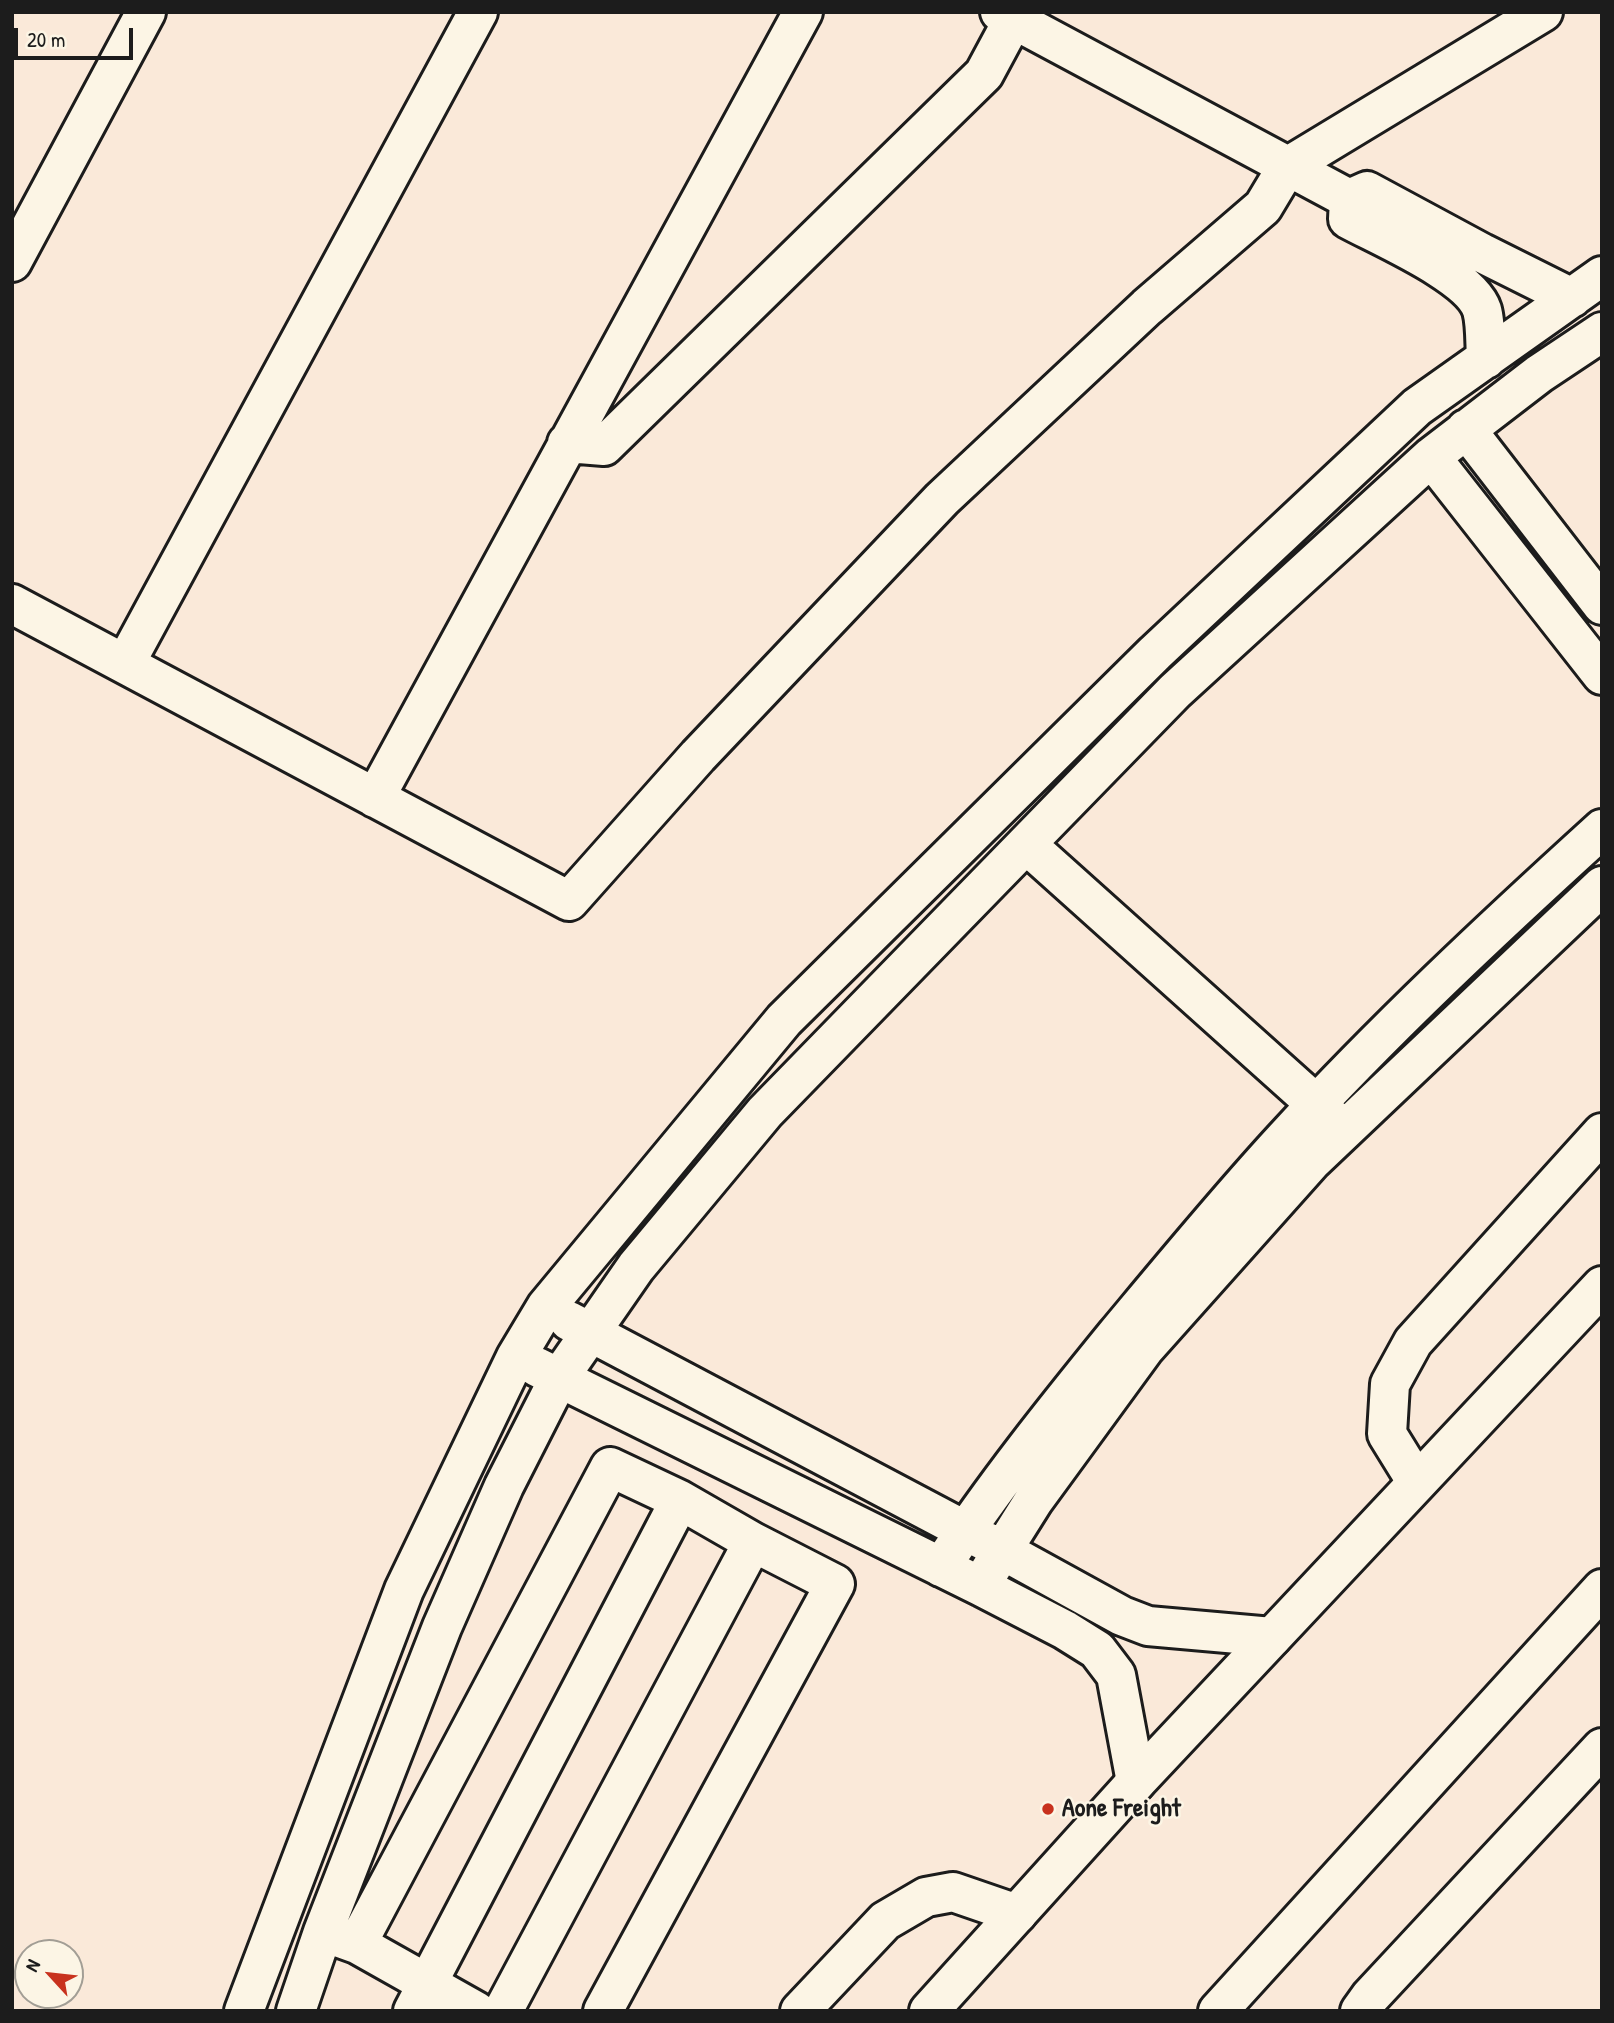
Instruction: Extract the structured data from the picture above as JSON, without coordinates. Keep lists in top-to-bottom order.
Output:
{
  "places": ["Aone Freight"],
  "scale_bar": "20 m",
  "north": "top left"
}
